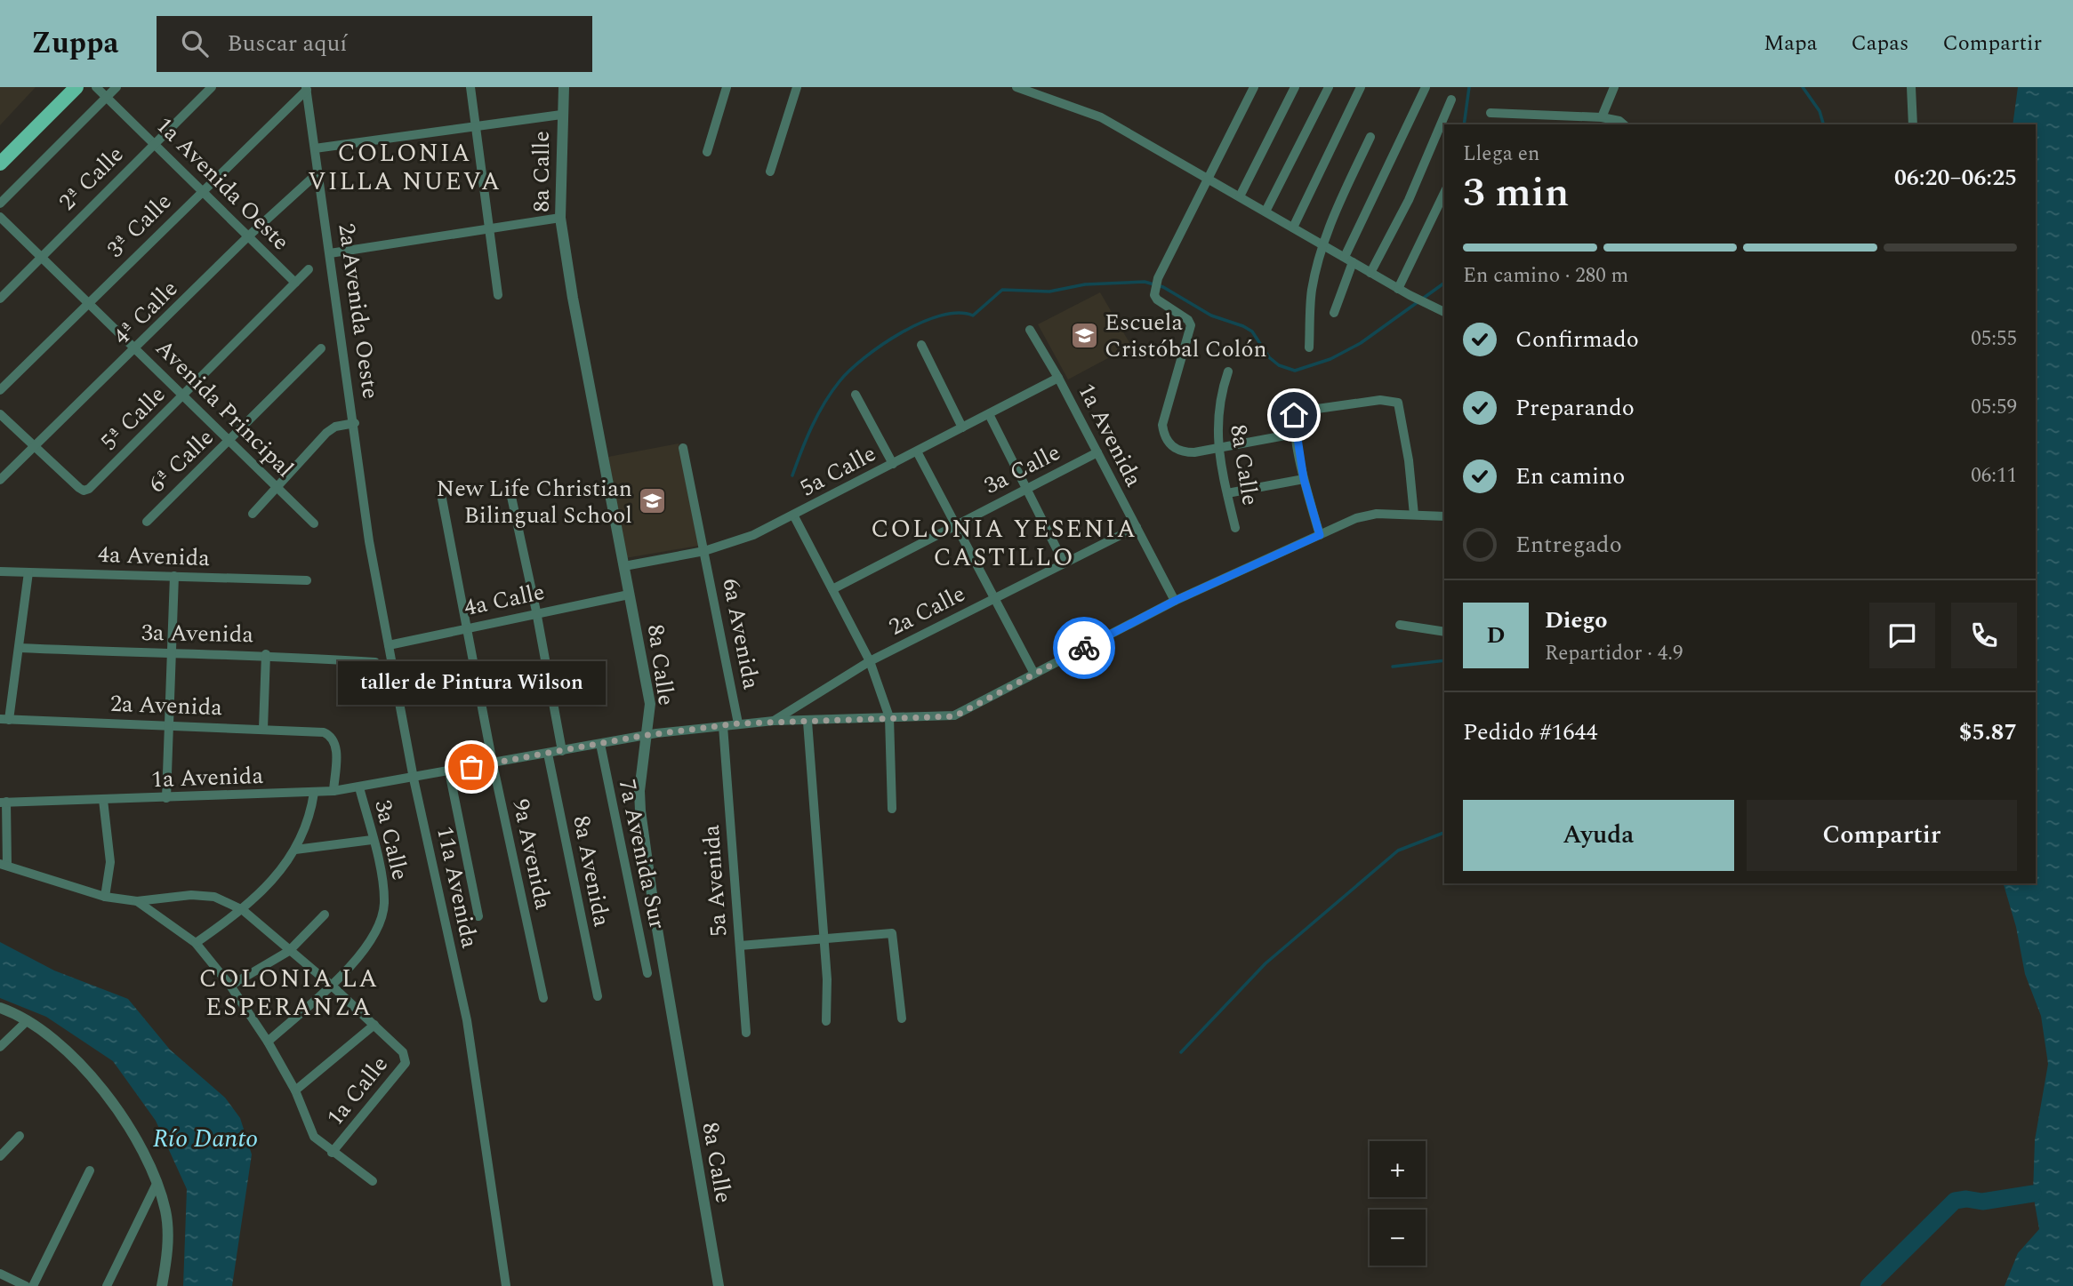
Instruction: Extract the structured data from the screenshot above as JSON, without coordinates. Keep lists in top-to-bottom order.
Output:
{
  "streets": {
    "street": [
      "8a Calle",
      "2ª Calle",
      "1a Avenida Oeste",
      "3ª Calle",
      "2a Avenida Oeste",
      "4ª Calle",
      "Avenida Principal",
      "5ª Calle",
      "1a Avenida",
      "6ª Calle",
      "3a Calle",
      "5a Calle",
      "4a Avenida",
      "4a Calle",
      "2a Calle",
      "3a Avenida",
      "6a Avenida",
      "2a Avenida",
      "9a Avenida",
      "7a Avenida Sur",
      "8a Avenida",
      "5a Avenida",
      "11a Avenida",
      "1a Calle"
    ]
  },
  "crossings": [
    ["8a Calle", "5a Calle"],
    ["8a Calle", "4a Calle"],
    ["2ª Calle", "1a Avenida Oeste"],
    ["2ª Calle", "Avenida Principal"],
    ["1a Avenida Oeste", "3ª Calle"],
    ["1a Avenida Oeste", "4ª Calle"],
    ["1a Avenida Oeste", "5ª Calle"],
    ["3ª Calle", "2a Avenida Oeste"],
    ["3ª Calle", "Avenida Principal"],
    ["2a Avenida Oeste", "4ª Calle"],
    ["2a Avenida Oeste", "11a Avenida"],
    ["4ª Calle", "Avenida Principal"],
    ["4ª Calle", "5ª Calle"],
    ["Avenida Principal", "5ª Calle"],
    ["Avenida Principal", "6ª Calle"],
    ["1a Avenida", "3a Calle"],
    ["1a Avenida", "5a Calle"],
    ["1a Avenida", "2a Calle"],
    ["1a Avenida", "2a Avenida"],
    ["1a Avenida", "11a Avenida"],
    ["5a Calle", "6a Avenida"],
    ["4a Calle", "9a Avenida"],
    ["4a Calle", "11a Avenida"]
  ],
  "districts": ["COLONIA VILLA NUEVA", "COLONIA YESENIA CASTILLO", "COLONIA LA ESPERANZA"],
  "water": ["Río Danto"],
  "places": {
    "school or university": ["Escuela Cristóbal Colón", "New Life Christian Bilingual School"],
    "other": ["taller de Pintura Wilson"]
  },
  "page": {
    "header": "Zuppa",
    "search": "Buscar aquí",
    "nav": ["Mapa", "Capas", "Compartir"],
    "heading": ["3 min", "Llega en", "06:20–06:25"],
    "panel": [
      "Diego",
      "Repartidor · 4.9",
      "Pedido #1644",
      "$5.87"
    ],
    "bar": "En camino · 280 m",
    "list": [
      ["Confirmado", "05:55"],
      ["Preparando", "05:59"],
      ["En camino", "06:11"],
      "Entregado"
    ],
    "round": "D",
    "bubble": "taller de Pintura Wilson",
    "buttons": ["Ayuda", "Compartir"],
    "map_buttons": ["+", "−"]
  }
}
